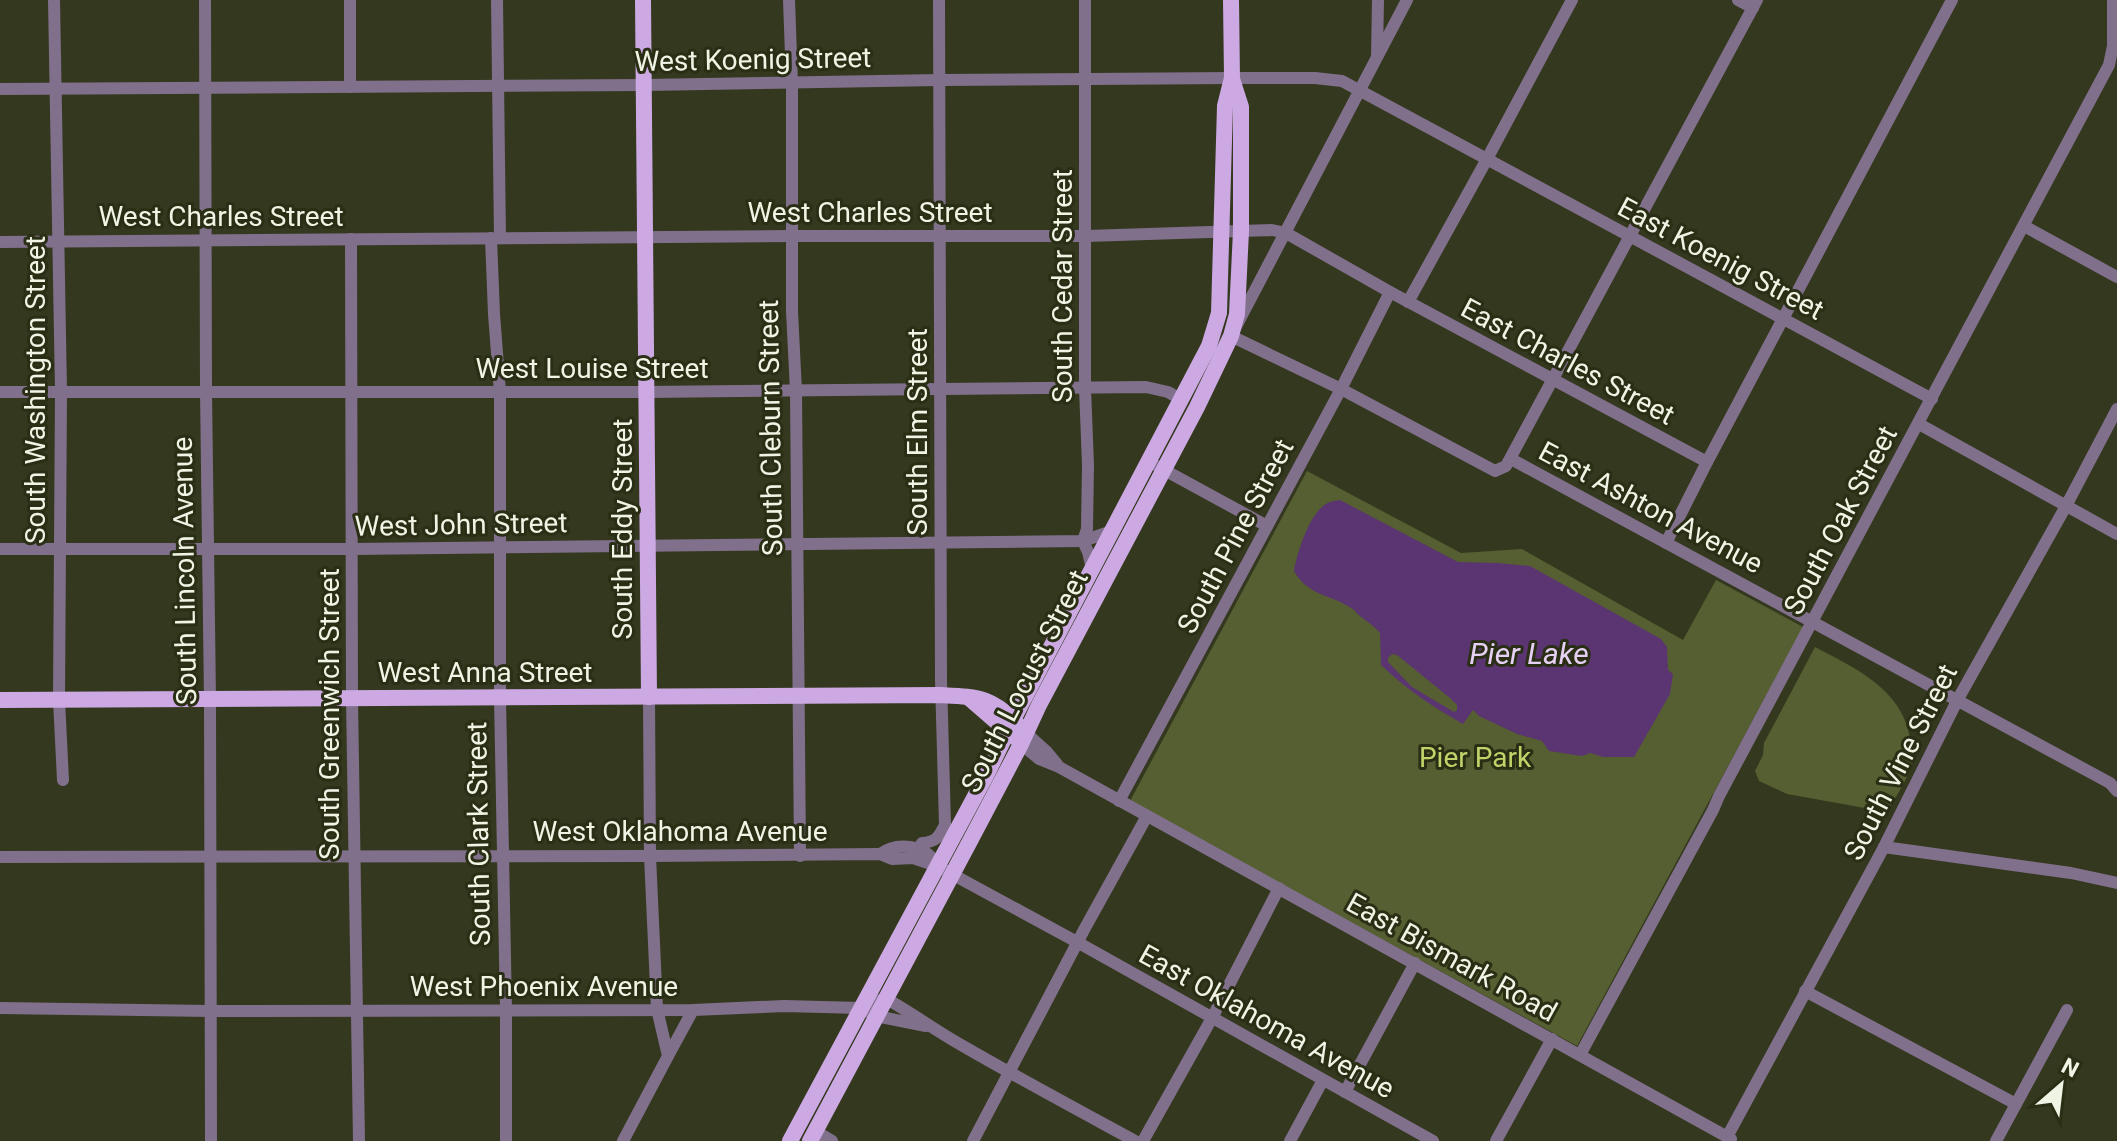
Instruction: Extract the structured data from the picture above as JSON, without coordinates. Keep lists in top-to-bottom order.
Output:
{
  "streets": {
    "main road": ["South Eddy Street", "West Anna Street", "South Locust Street"],
    "street": [
      "West Koenig Street",
      "West Charles Street",
      "East Koenig Street",
      "South Cedar Street",
      "East Charles Street",
      "West Louise Street",
      "South Washington Street",
      "South Cleburn Street",
      "South Elm Street",
      "East Ashton Avenue",
      "South Oak Street",
      "West John Street",
      "South Pine Street",
      "South Lincoln Avenue",
      "South Greenwich Street",
      "South Vine Street",
      "West Oklahoma Avenue",
      "South Clark Street",
      "East Bismark Road",
      "West Phoenix Avenue",
      "East Oklahoma Avenue"
    ]
  },
  "crossings": [
    ["West Koenig Street", "East Koenig Street"],
    ["West Koenig Street", "South Cedar Street"],
    ["West Koenig Street", "South Washington Street"],
    ["West Koenig Street", "South Cleburn Street"],
    ["West Koenig Street", "South Elm Street"],
    ["West Koenig Street", "South Eddy Street"],
    ["West Koenig Street", "South Lincoln Avenue"],
    ["West Koenig Street", "South Locust Street"],
    ["West Koenig Street", "South Clark Street"],
    ["West Charles Street", "South Cedar Street"],
    ["West Charles Street", "South Washington Street"],
    ["West Charles Street", "South Cleburn Street"],
    ["West Charles Street", "South Elm Street"],
    ["West Charles Street", "South Eddy Street"],
    ["West Charles Street", "South Lincoln Avenue"],
    ["West Charles Street", "South Locust Street"],
    ["West Charles Street", "South Greenwich Street"],
    ["West Charles Street", "South Clark Street"],
    ["East Koenig Street", "South Oak Street"],
    ["South Cedar Street", "West Louise Street"],
    ["South Cedar Street", "West John Street"],
    ["South Cedar Street", "South Locust Street"],
    ["East Charles Street", "South Pine Street"],
    ["West Louise Street", "South Washington Street"],
    ["West Louise Street", "South Cleburn Street"],
    ["West Louise Street", "South Elm Street"],
    ["West Louise Street", "South Eddy Street"],
    ["West Louise Street", "South Lincoln Avenue"],
    ["West Louise Street", "South Locust Street"],
    ["West Louise Street", "South Greenwich Street"],
    ["West Louise Street", "South Clark Street"],
    ["South Washington Street", "West John Street"],
    ["South Washington Street", "West Anna Street"],
    ["South Cleburn Street", "West John Street"],
    ["South Cleburn Street", "West Anna Street"],
    ["South Cleburn Street", "West Oklahoma Avenue"],
    ["South Elm Street", "West John Street"],
    ["South Elm Street", "West Anna Street"],
    ["South Elm Street", "West Oklahoma Avenue"],
    ["East Ashton Avenue", "South Oak Street"],
    ["East Ashton Avenue", "South Pine Street"],
    ["East Ashton Avenue", "South Vine Street"],
    ["South Oak Street", "East Bismark Road"],
    ["West John Street", "South Eddy Street"],
    ["West John Street", "South Lincoln Avenue"],
    ["West John Street", "South Locust Street"],
    ["West John Street", "South Greenwich Street"],
    ["West John Street", "South Clark Street"],
    ["South Eddy Street", "West Anna Street"],
    ["South Eddy Street", "West Oklahoma Avenue"],
    ["South Eddy Street", "West Phoenix Avenue"],
    ["South Pine Street", "East Bismark Road"],
    ["South Lincoln Avenue", "West Anna Street"],
    ["South Lincoln Avenue", "West Oklahoma Avenue"],
    ["South Lincoln Avenue", "West Phoenix Avenue"],
    ["West Anna Street", "South Locust Street"],
    ["West Anna Street", "South Greenwich Street"],
    ["West Anna Street", "South Clark Street"],
    ["West Anna Street", "East Bismark Road"],
    ["South Locust Street", "West Oklahoma Avenue"],
    ["South Locust Street", "East Bismark Road"],
    ["South Locust Street", "West Phoenix Avenue"],
    ["South Greenwich Street", "West Oklahoma Avenue"],
    ["South Greenwich Street", "West Phoenix Avenue"],
    ["South Vine Street", "East Bismark Road"],
    ["West Oklahoma Avenue", "South Clark Street"],
    ["West Oklahoma Avenue", "East Oklahoma Avenue"],
    ["South Clark Street", "West Phoenix Avenue"]
  ],
  "water": ["Pier Lake"],
  "parks": ["Pier Park"],
  "north": "top right"
}
